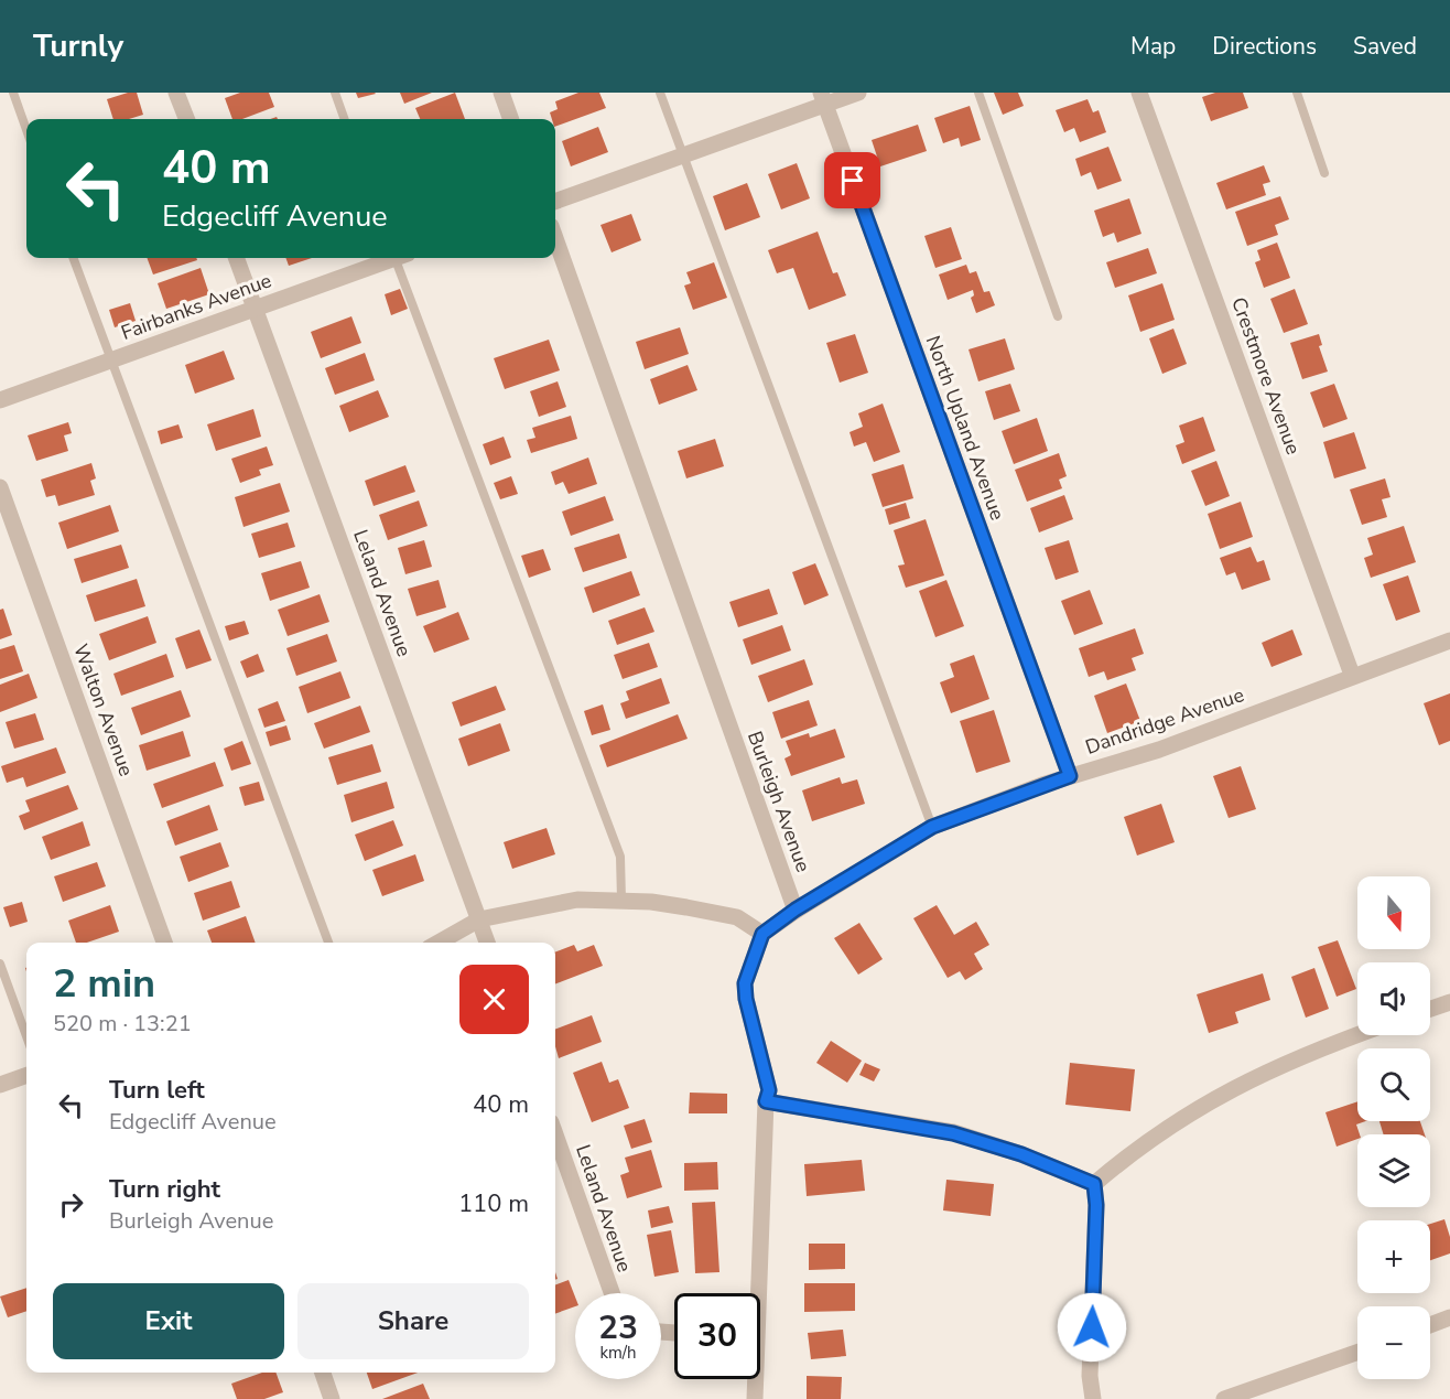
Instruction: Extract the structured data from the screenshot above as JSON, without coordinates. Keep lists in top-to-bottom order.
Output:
{
  "streets": {
    "street": [
      "Fairbanks Avenue",
      "Crestmore Avenue",
      "North Upland Avenue",
      "Leland Avenue",
      "Walton Avenue",
      "Dandridge Avenue",
      "Burleigh Avenue"
    ]
  },
  "crossings": [
    ["Fairbanks Avenue", "Leland Avenue"],
    ["Crestmore Avenue", "Dandridge Avenue"],
    ["North Upland Avenue", "Dandridge Avenue"],
    ["Dandridge Avenue", "Burleigh Avenue"]
  ],
  "north": "bottom",
  "page": {
    "header": "Turnly",
    "nav": ["Map", "Directions", "Saved"],
    "turn": ["40 m", "Edgecliff Avenue"],
    "map_buttons": ["+", "−"],
    "heading": ["2 min", "520 m · 13:21"],
    "list": [
      {
        "name": "Turn left",
        "note": "Edgecliff Avenue",
        "value": "40 m"
      },
      {
        "name": "Turn right",
        "note": "Burleigh Avenue",
        "value": "110 m"
      }
    ],
    "buttons": ["Exit", "Share"],
    "speed": "23 km/h",
    "limit": "30"
  }
}
